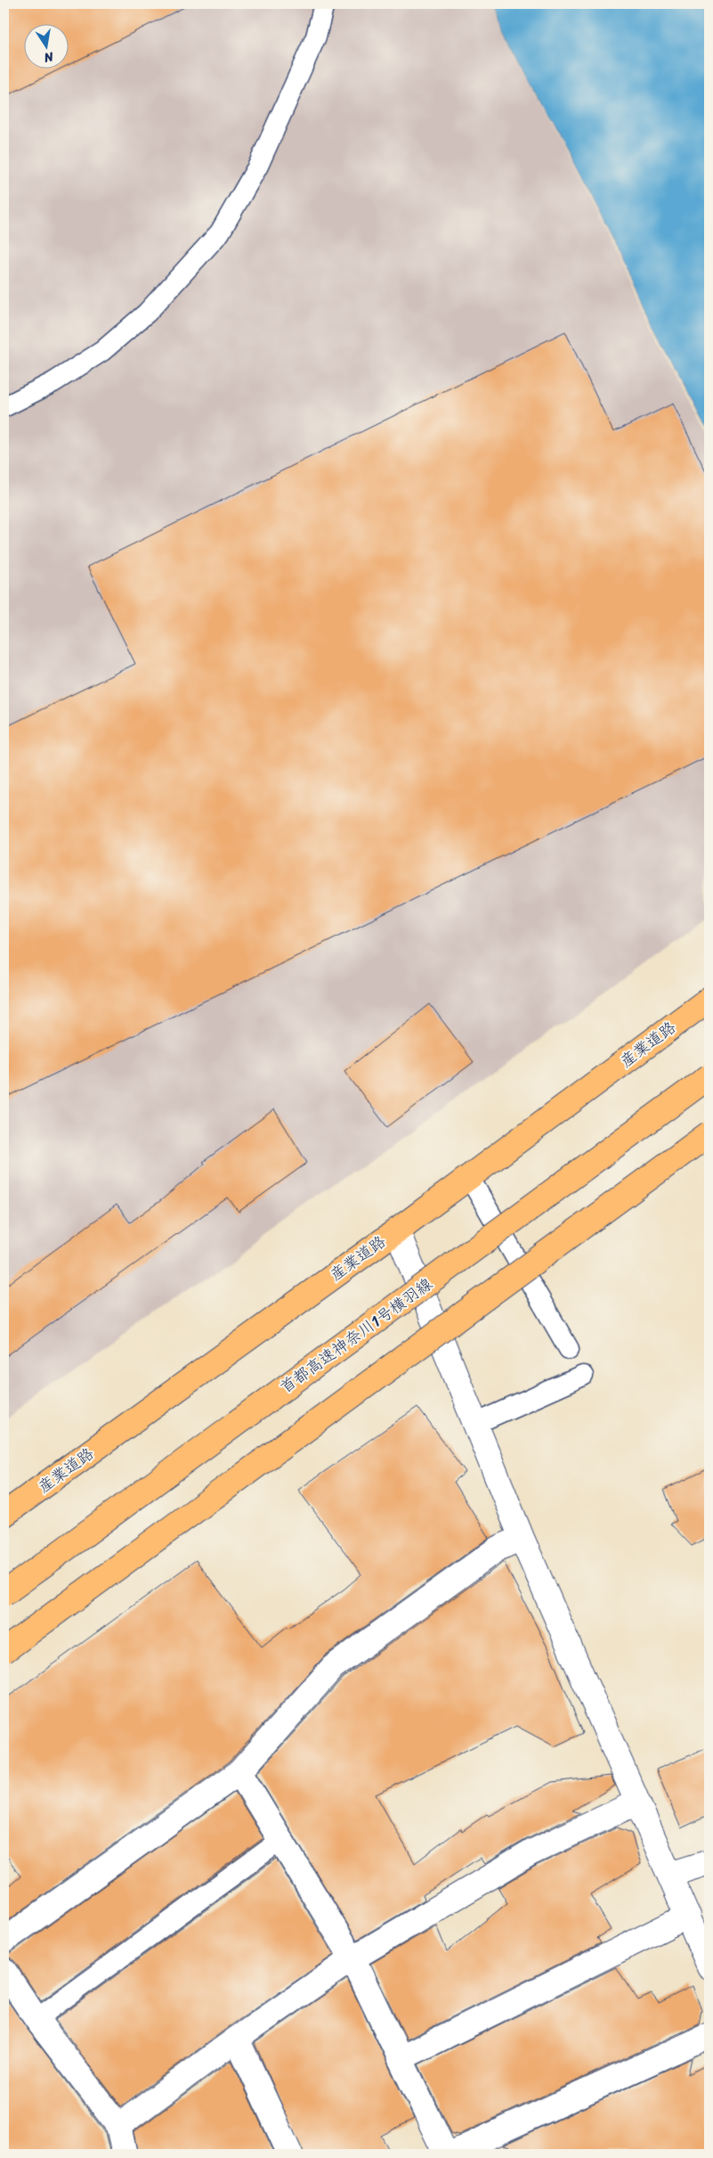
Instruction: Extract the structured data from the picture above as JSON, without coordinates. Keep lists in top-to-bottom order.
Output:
{
  "streets": {
    "main road": ["産業道路", "首都高速神奈川1号横羽線"]
  },
  "north": "bottom"
}
